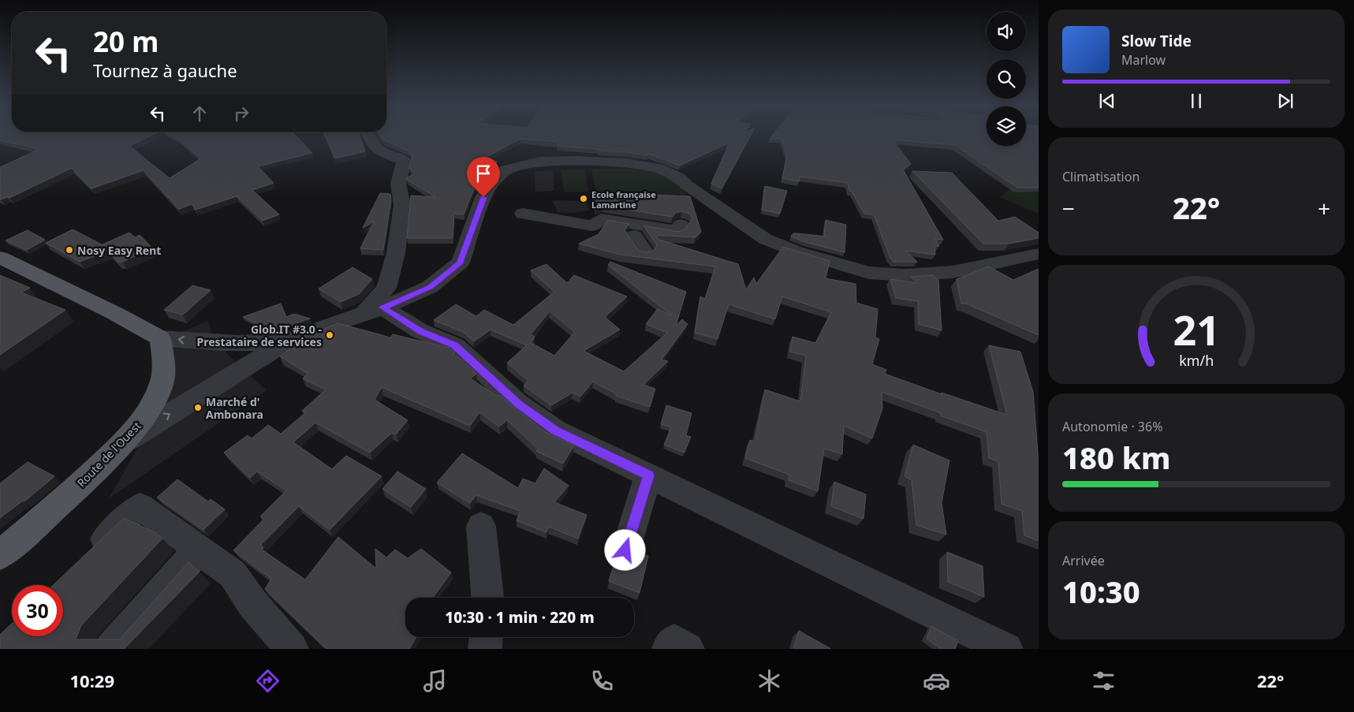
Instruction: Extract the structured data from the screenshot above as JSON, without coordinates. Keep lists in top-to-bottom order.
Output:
{
  "streets": {
    "main road": ["Route de l'Ouest"]
  },
  "places": [
    "Ecole française Lamartine",
    "Nosy Easy Rent",
    "Glob.IT #3.0 - Prestataire de services",
    "Marché d' Ambonara"
  ],
  "page": {
    "turn": ["20 m", "Tournez à gauche"],
    "song": ["Slow Tide", "Marlow"],
    "tile": [
      "Climatisation",
      ["Autonomie · 36%", "180 km"],
      ["Arrivée", "10:30"]
    ],
    "heat": ["−", "22°", "+"],
    "limit": "30",
    "trip": "10:30 · 1 min · 220 m",
    "tabs": ["10:29", "22°"],
    "gauge": ["21", "km/h"]
  }
}
